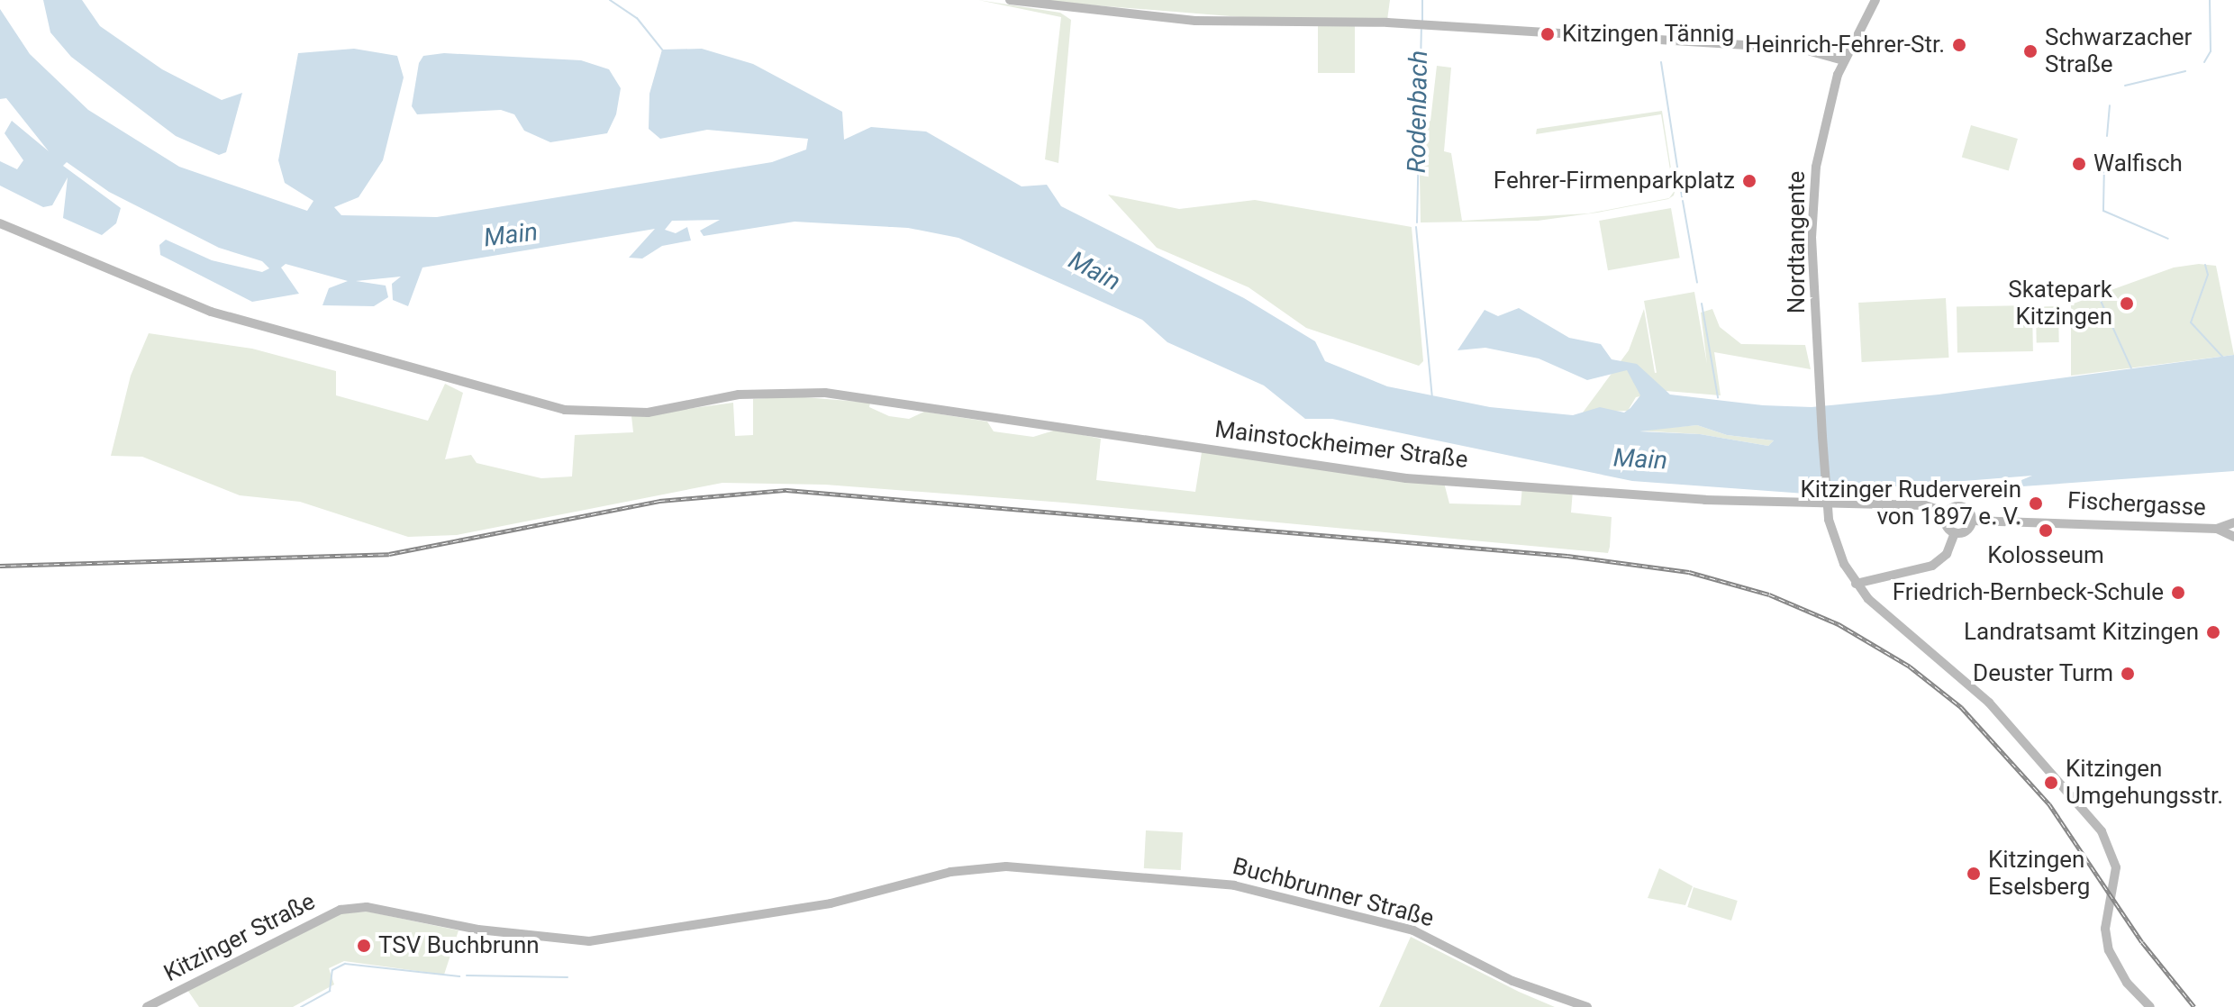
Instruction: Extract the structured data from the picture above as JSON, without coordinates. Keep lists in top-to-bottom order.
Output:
{
  "streets": {
    "main road": [
      "Nordtangente",
      "Mainstockheimer Straße",
      "Fischergasse",
      "Buchbrunner Straße",
      "Kitzinger Straße"
    ]
  },
  "crossings": [
    ["Mainstockheimer Straße", "Fischergasse"],
    ["Buchbrunner Straße", "Kitzinger Straße"]
  ],
  "water": ["Rodenbach", "Main"],
  "places": [
    "Kitzingen Tännig",
    "Heinrich-Fehrer-Str.",
    "Schwarzacher Straße",
    "Walfisch",
    "Fehrer-Firmenparkplatz",
    "Skatepark Kitzingen",
    "Kitzinger Ruderverein von 1897 e. V.",
    "Kolosseum",
    "Friedrich-Bernbeck-Schule",
    "Landratsamt Kitzingen",
    "Deuster Turm",
    "Kitzingen Umgehungsstr.",
    "Kitzingen Eselsberg",
    "TSV Buchbrunn"
  ]
}
